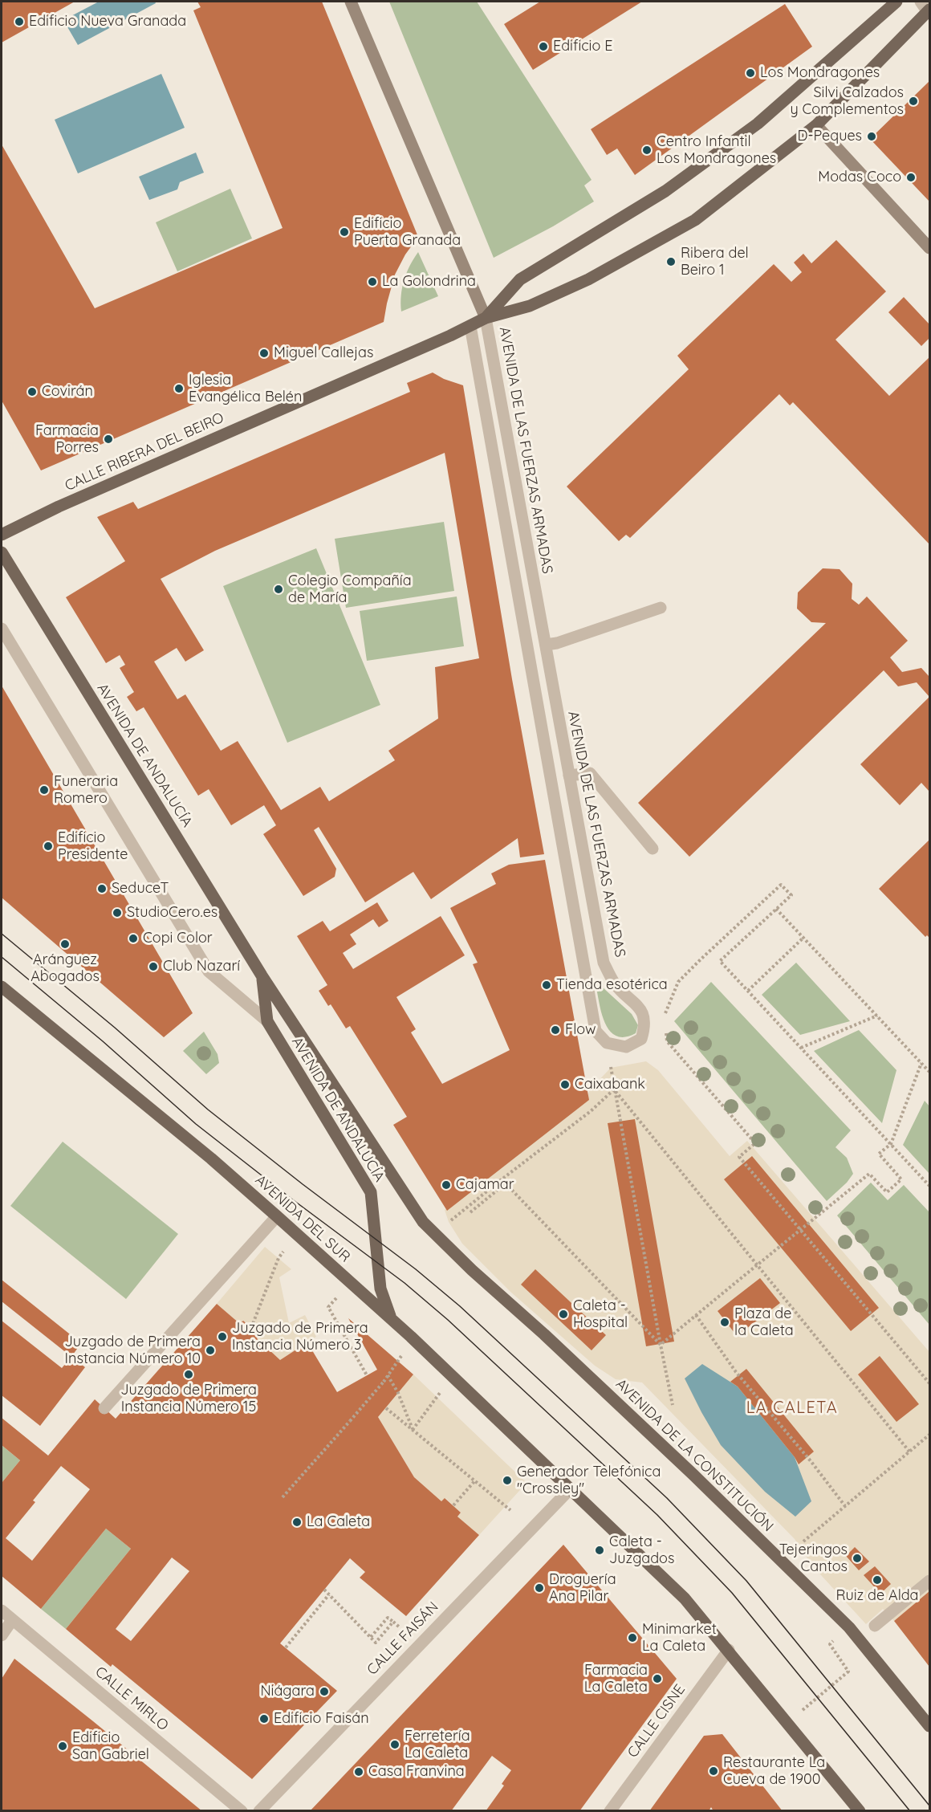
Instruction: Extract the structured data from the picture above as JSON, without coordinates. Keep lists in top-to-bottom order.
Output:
{
  "streets": {
    "main road": [
      "AVENIDA DE LAS FUERZAS ARMADAS",
      "CALLE RIBERA DEL BEIRO",
      "AVENIDA DE ANDALUCÍA",
      "AVENIDA DEL SUR",
      "AVENIDA DE LA CONSTITUCIÓN"
    ],
    "street": ["CALLE FAISÁN", "CALLE MIRLO", "CALLE CISNE"]
  },
  "crossings": [
    ["AVENIDA DE LAS FUERZAS ARMADAS", "CALLE RIBERA DEL BEIRO"],
    ["AVENIDA DE ANDALUCÍA", "AVENIDA DEL SUR"],
    ["AVENIDA DE ANDALUCÍA", "AVENIDA DE LA CONSTITUCIÓN"],
    ["AVENIDA DEL SUR", "CALLE FAISÁN"]
  ],
  "districts": ["LA CALETA"],
  "places": [
    "Edificio Nueva Granada",
    "Edificio E",
    "Los Mondragones",
    "Silvi Calzados y Complementos",
    "D-Peques",
    "Centro Infantil Los Mondragones",
    "Modas Coco",
    "Edificio Puerta Granada",
    "Ribera del Beiro 1",
    "La Golondrina",
    "Miguel Callejas",
    "Iglesia Evangélica Belén",
    "Covirán",
    "Farmacia Porres",
    "Colegio Compañía de María",
    "Funeraria Romero",
    "Edificio Presidente",
    "SeduceT",
    "StudioCero.es",
    "Copi Color",
    "Aránguez Abogados",
    "Club Nazarí",
    "Tienda esotérica",
    "Flow",
    "Caixabank",
    "Cajamar",
    "Caleta - Hospital",
    "Plaza de la Caleta",
    "Juzgado de Primera Instancia Número 3",
    "Juzgado de Primera Instancia Número 10",
    "Juzgado de Primera Instancia Número 15",
    "Generador Telefónica \"Crossley\"",
    "La Caleta",
    "Caleta - Juzgados",
    "Tejeringos Cantos",
    "Ruiz de Alda",
    "Droguería Ana Pilar",
    "Minimarket La Caleta",
    "Farmacia La Caleta",
    "Niágara",
    "Edificio Faisán",
    "Ferretería La Caleta",
    "Edificio San Gabriel",
    "Restaurante La Cueva de 1900",
    "Casa Franvina"
  ]
}
